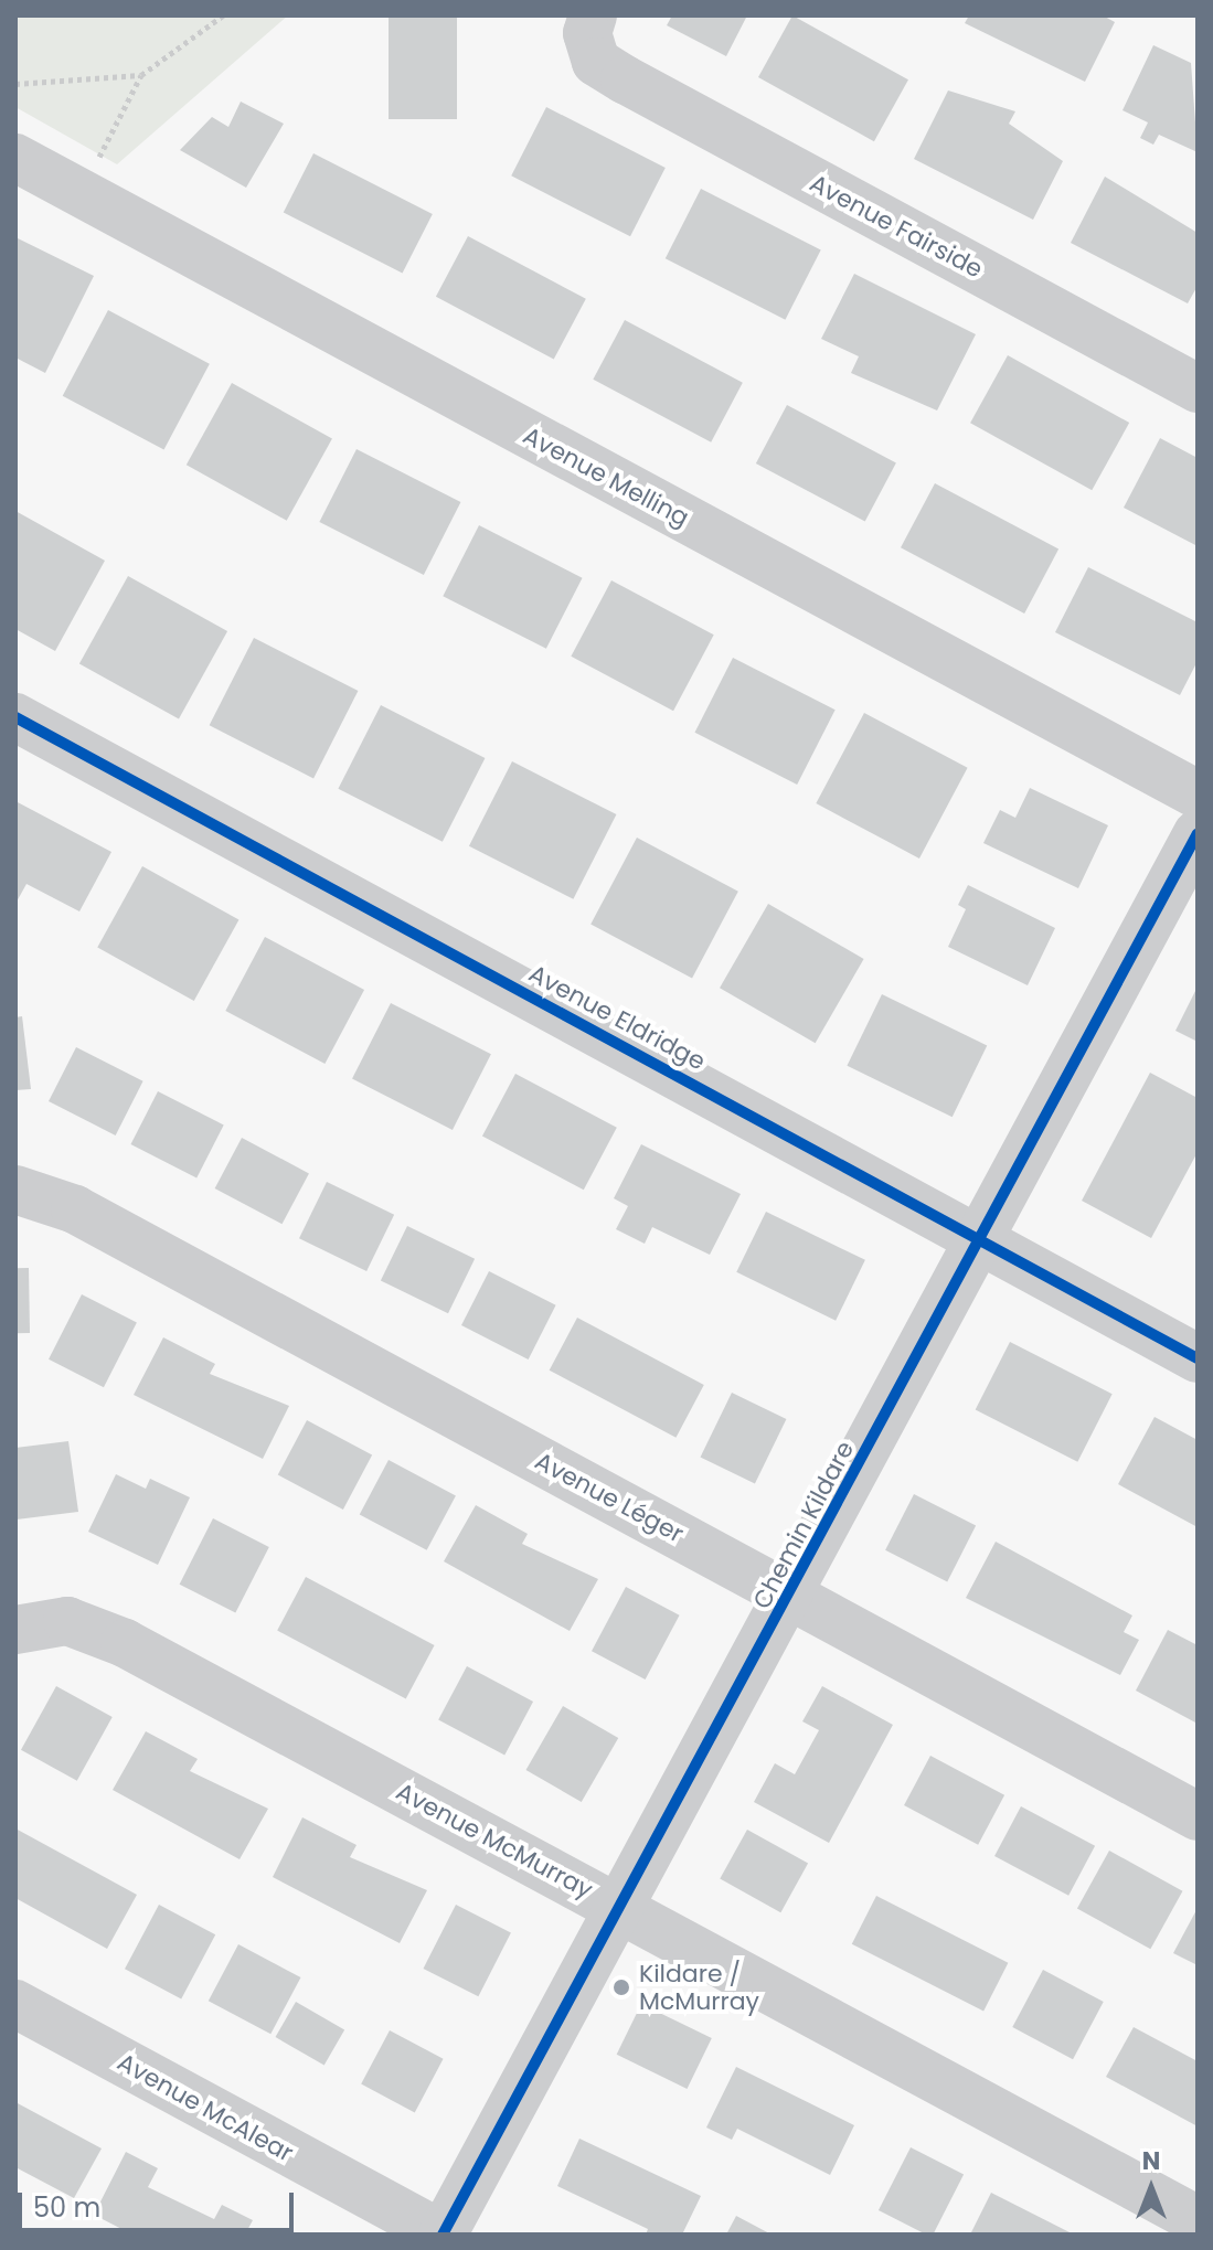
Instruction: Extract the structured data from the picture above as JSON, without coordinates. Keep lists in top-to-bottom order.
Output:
{
  "streets": {
    "street": [
      "Avenue Fairside",
      "Avenue Melling",
      "Avenue Eldridge",
      "Avenue Léger",
      "Chemin Kildare",
      "Avenue McMurray",
      "Avenue McAlear"
    ]
  },
  "crossings": [
    ["Avenue Eldridge", "Chemin Kildare"],
    ["Avenue Léger", "Chemin Kildare"],
    ["Chemin Kildare", "Avenue McMurray"],
    ["Chemin Kildare", "Avenue McAlear"]
  ],
  "places": ["Kildare / McMurray"],
  "scale_bar": "50 m",
  "north": "top"
}
